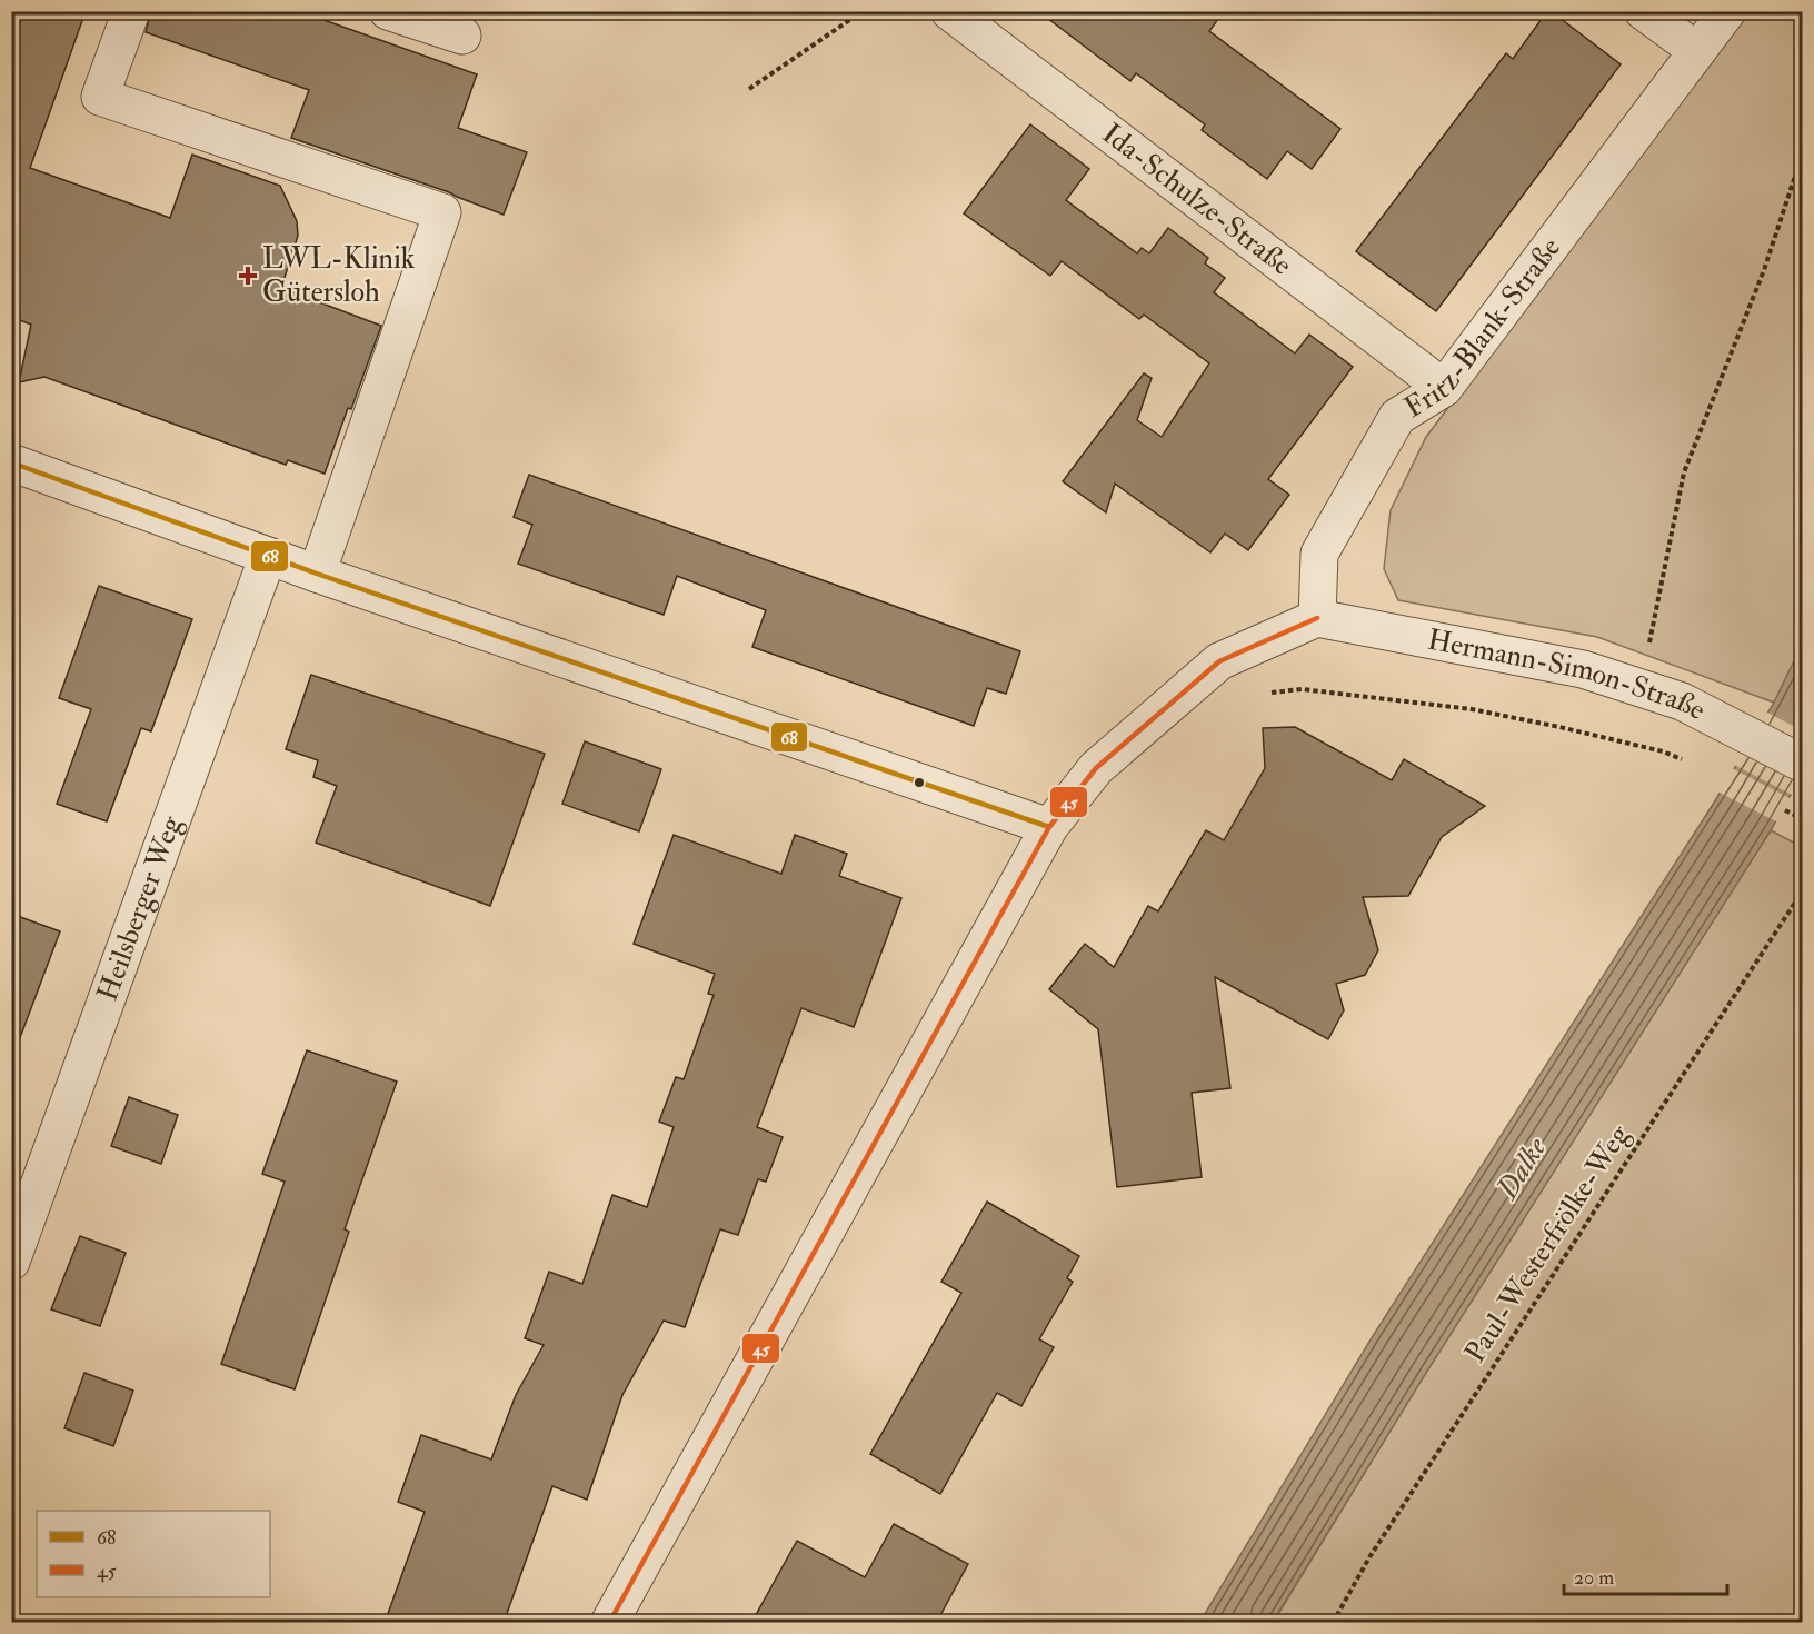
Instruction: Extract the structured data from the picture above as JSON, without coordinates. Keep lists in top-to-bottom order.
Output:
{
  "streets": {
    "street": [
      "Ida-Schulze-Straße",
      "Fritz-Blank-Straße",
      "Hermann-Simon-Straße",
      "Heilsberger Weg"
    ],
    "path": ["Paul-Westerfrölke-Weg"]
  },
  "crossings": [
    ["Ida-Schulze-Straße", "Fritz-Blank-Straße"],
    ["Fritz-Blank-Straße", "Hermann-Simon-Straße"]
  ],
  "water": ["Dalke"],
  "places": {
    "health": ["LWL-Klinik Gütersloh"]
  },
  "lines": ["transit line 68", "transit line 45"],
  "legend": ["68", "45"],
  "scale_bar": "20 m"
}
